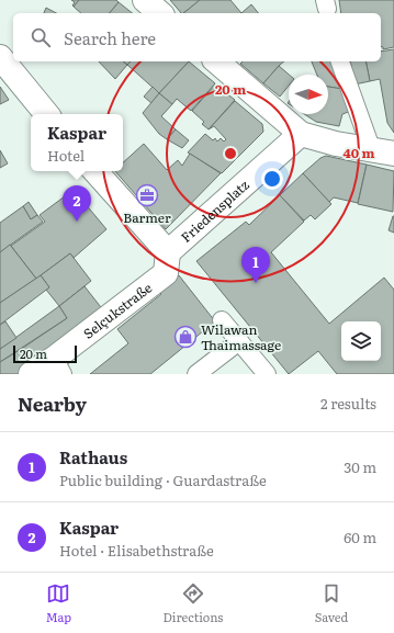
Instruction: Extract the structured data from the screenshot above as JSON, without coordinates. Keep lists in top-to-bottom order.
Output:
{
  "streets": {
    "street": ["Friedensplatz", "Selçukstraße"]
  },
  "crossings": [
    ["Friedensplatz", "Selçukstraße"]
  ],
  "places": {
    "office": ["Barmer"],
    "shop": ["Wilawan Thaimassage"]
  },
  "scale_bar": "20 m",
  "north": "right",
  "page": {
    "search": "Search here",
    "popup": ["Kaspar", "Hotel"],
    "pins": ["2", "1"],
    "scale": "20 m",
    "heading": ["Nearby", "2 results"],
    "list": [
      {
        "mark": "1",
        "name": "Rathaus",
        "note": "Public building · Guardastraße",
        "value": "30 m"
      },
      {
        "mark": "2",
        "name": "Kaspar",
        "note": "Hotel · Elisabethstraße",
        "value": "60 m"
      }
    ],
    "nav": ["Map", "Directions", "Saved"]
  },
  "rings": ["20 m", "40 m"]
}
